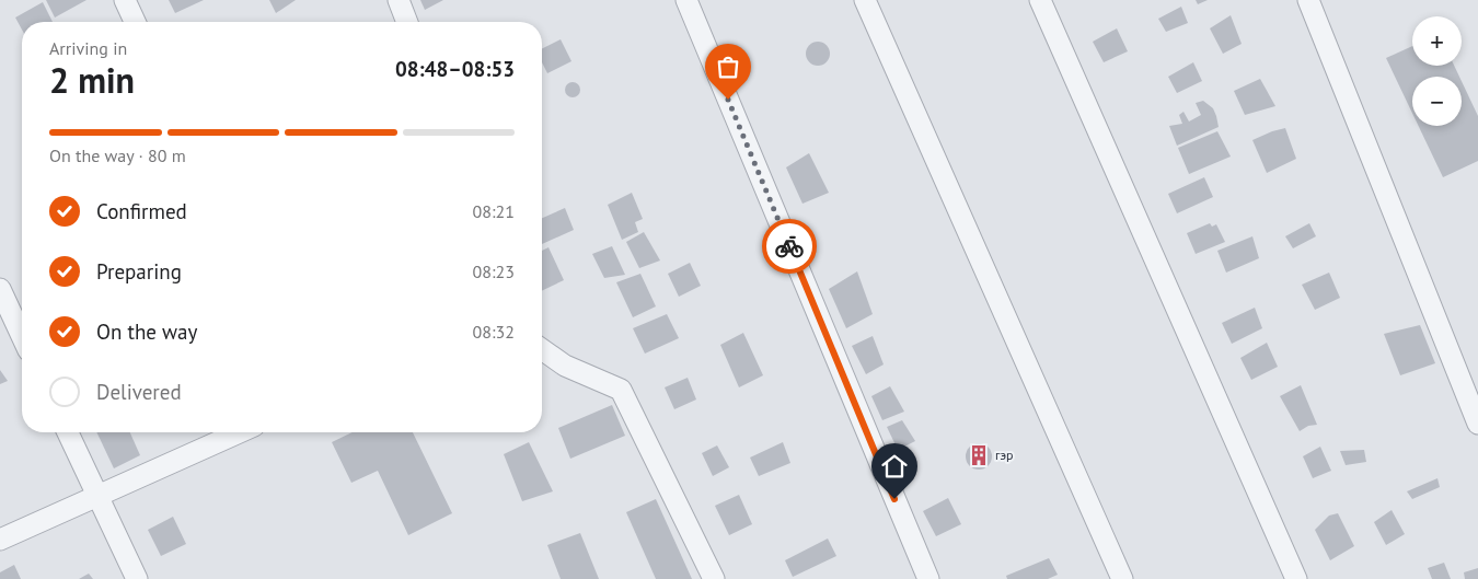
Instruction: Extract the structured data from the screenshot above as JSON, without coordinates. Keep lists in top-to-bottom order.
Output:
{
  "places": {
    "building": ["гэр"]
  },
  "page": {
    "map_buttons": ["+", "−"],
    "heading": ["2 min", "Arriving in", "08:48–08:53"],
    "bar": "On the way · 80 m",
    "list": [
      ["Confirmed", "08:21"],
      ["Preparing", "08:23"],
      ["On the way", "08:32"],
      "Delivered"
    ]
  }
}
